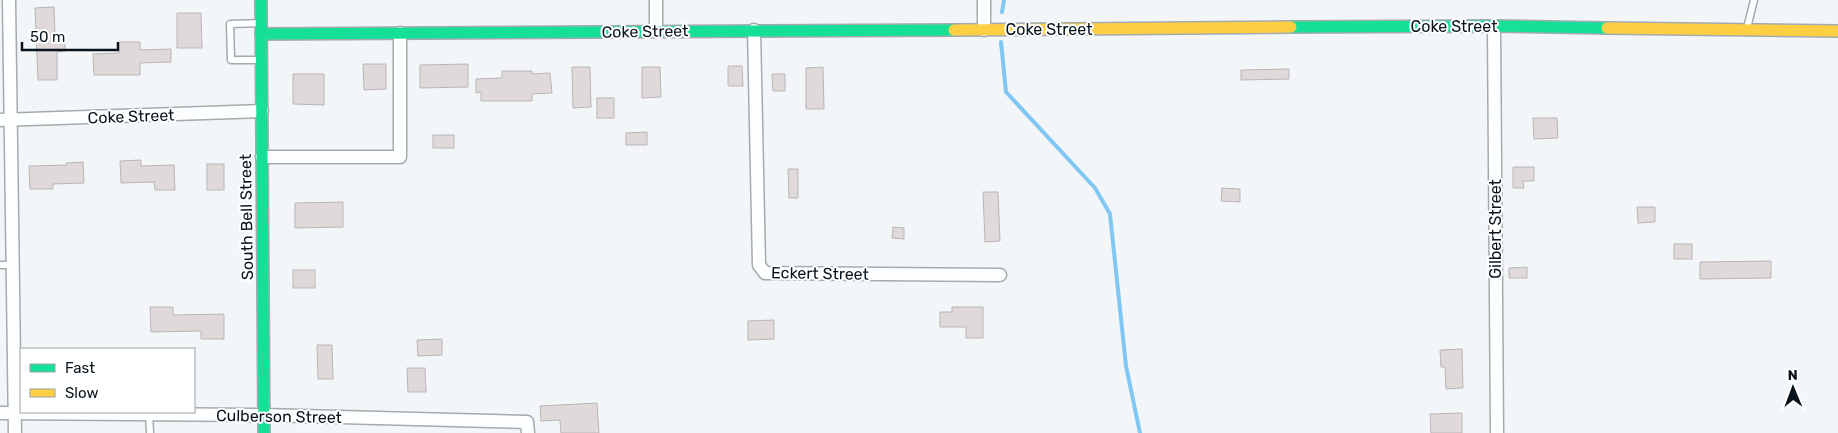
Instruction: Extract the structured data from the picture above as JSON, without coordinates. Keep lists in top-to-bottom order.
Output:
{
  "streets": {
    "street": [
      "Coke Street",
      "South Bell Street",
      "Gilbert Street",
      "Eckert Street",
      "Culberson Street"
    ]
  },
  "crossings": [
    ["Coke Street", "South Bell Street"],
    ["Coke Street", "Gilbert Street"],
    ["Coke Street", "Eckert Street"],
    ["South Bell Street", "Culberson Street"]
  ],
  "legend": ["Fast", "Slow"],
  "scale_bar": "50 m",
  "north": "top"
}
